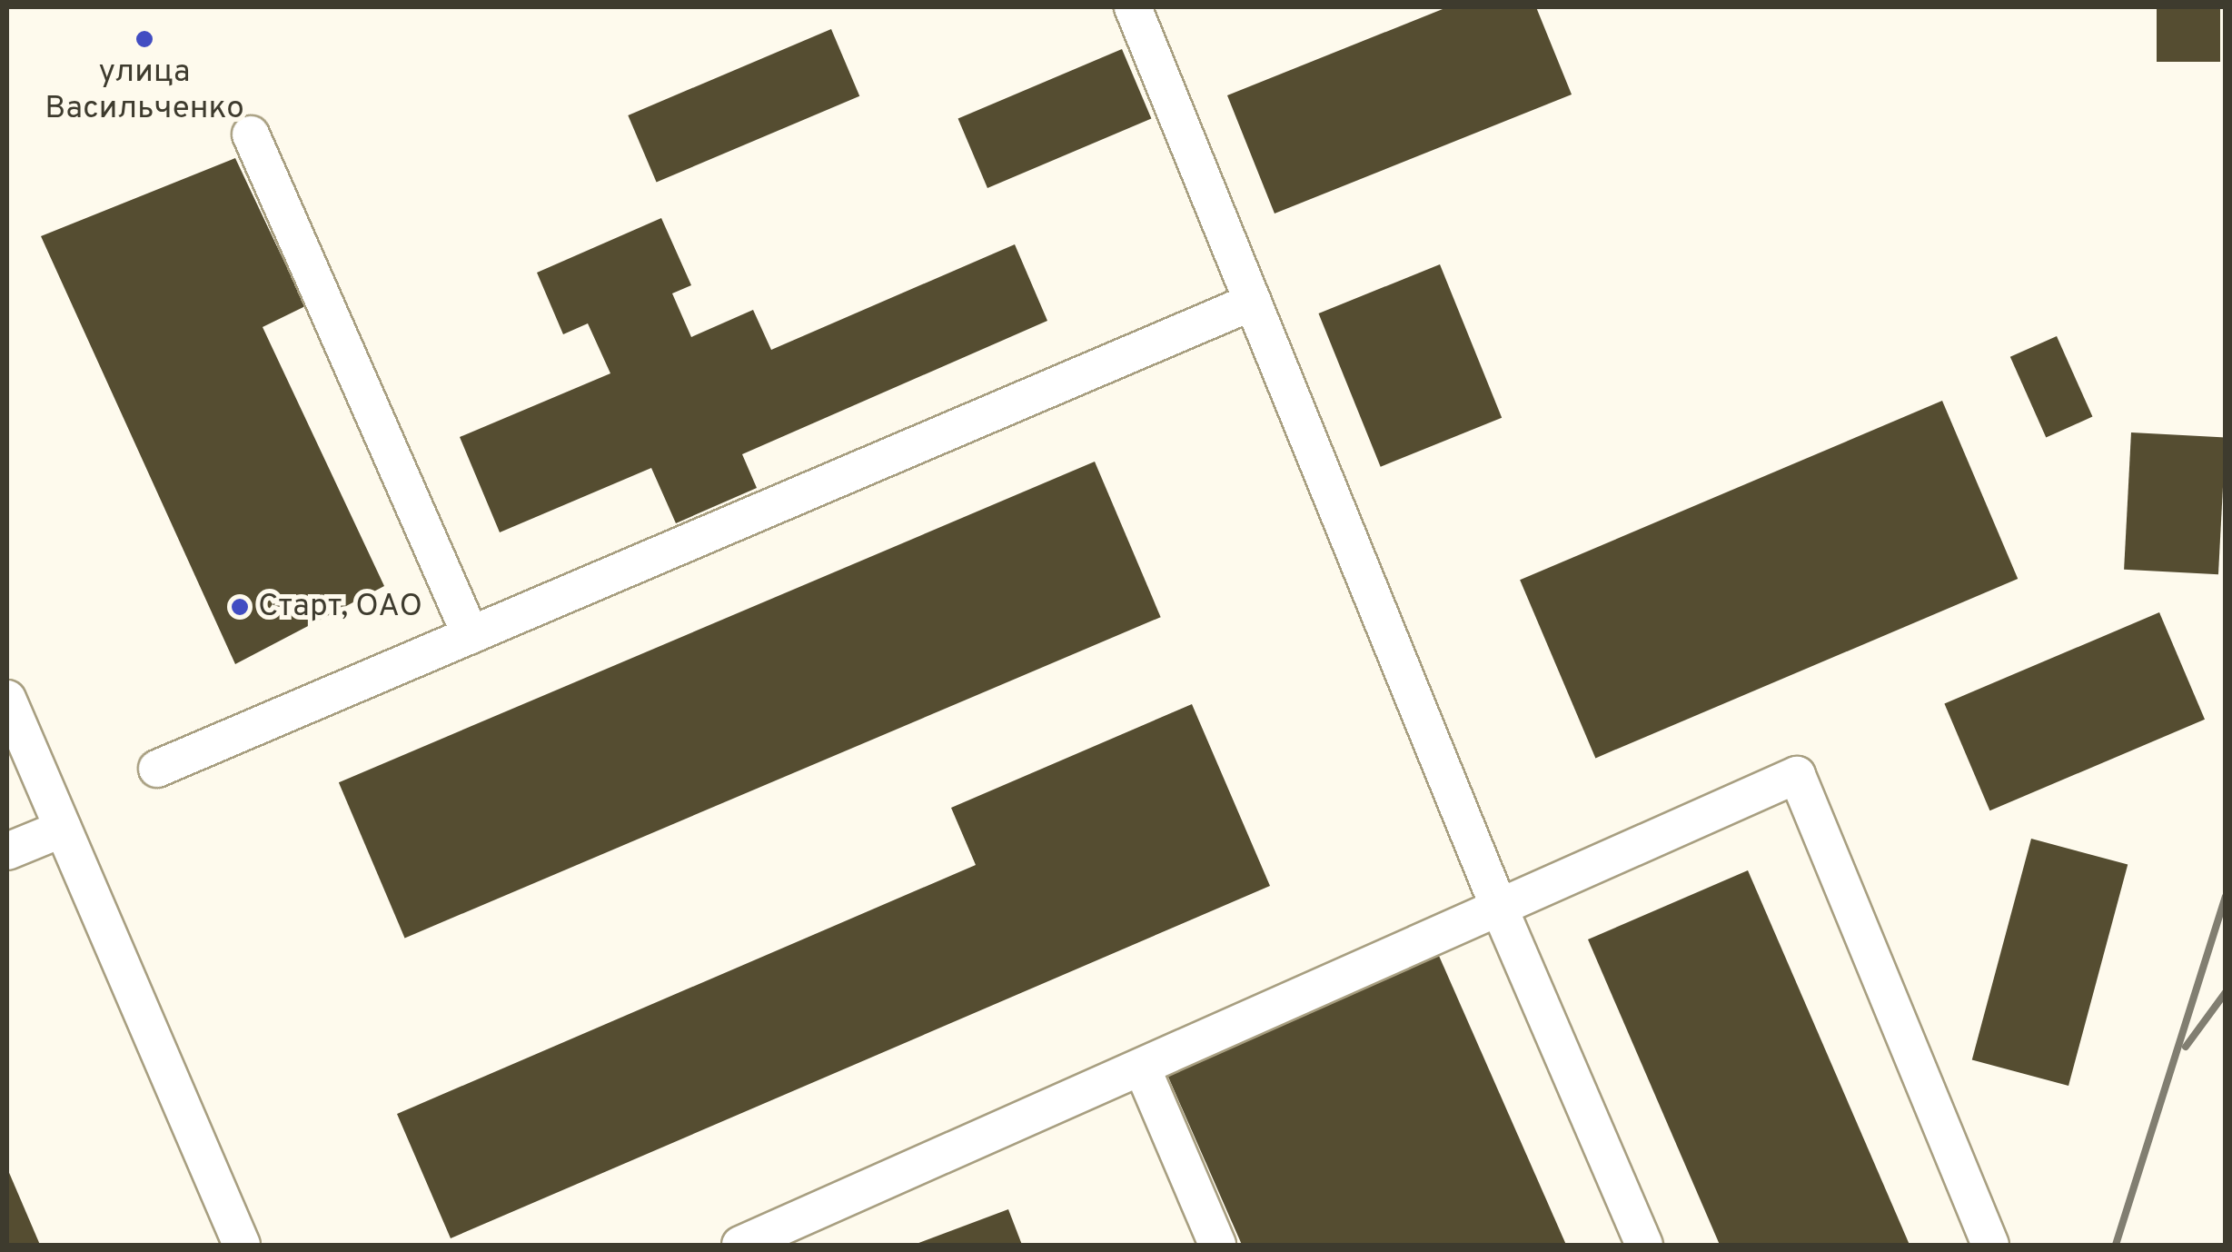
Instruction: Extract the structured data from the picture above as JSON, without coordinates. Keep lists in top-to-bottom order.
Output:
{
  "places": ["улица Васильченко", "Старт, ОАО"]
}
